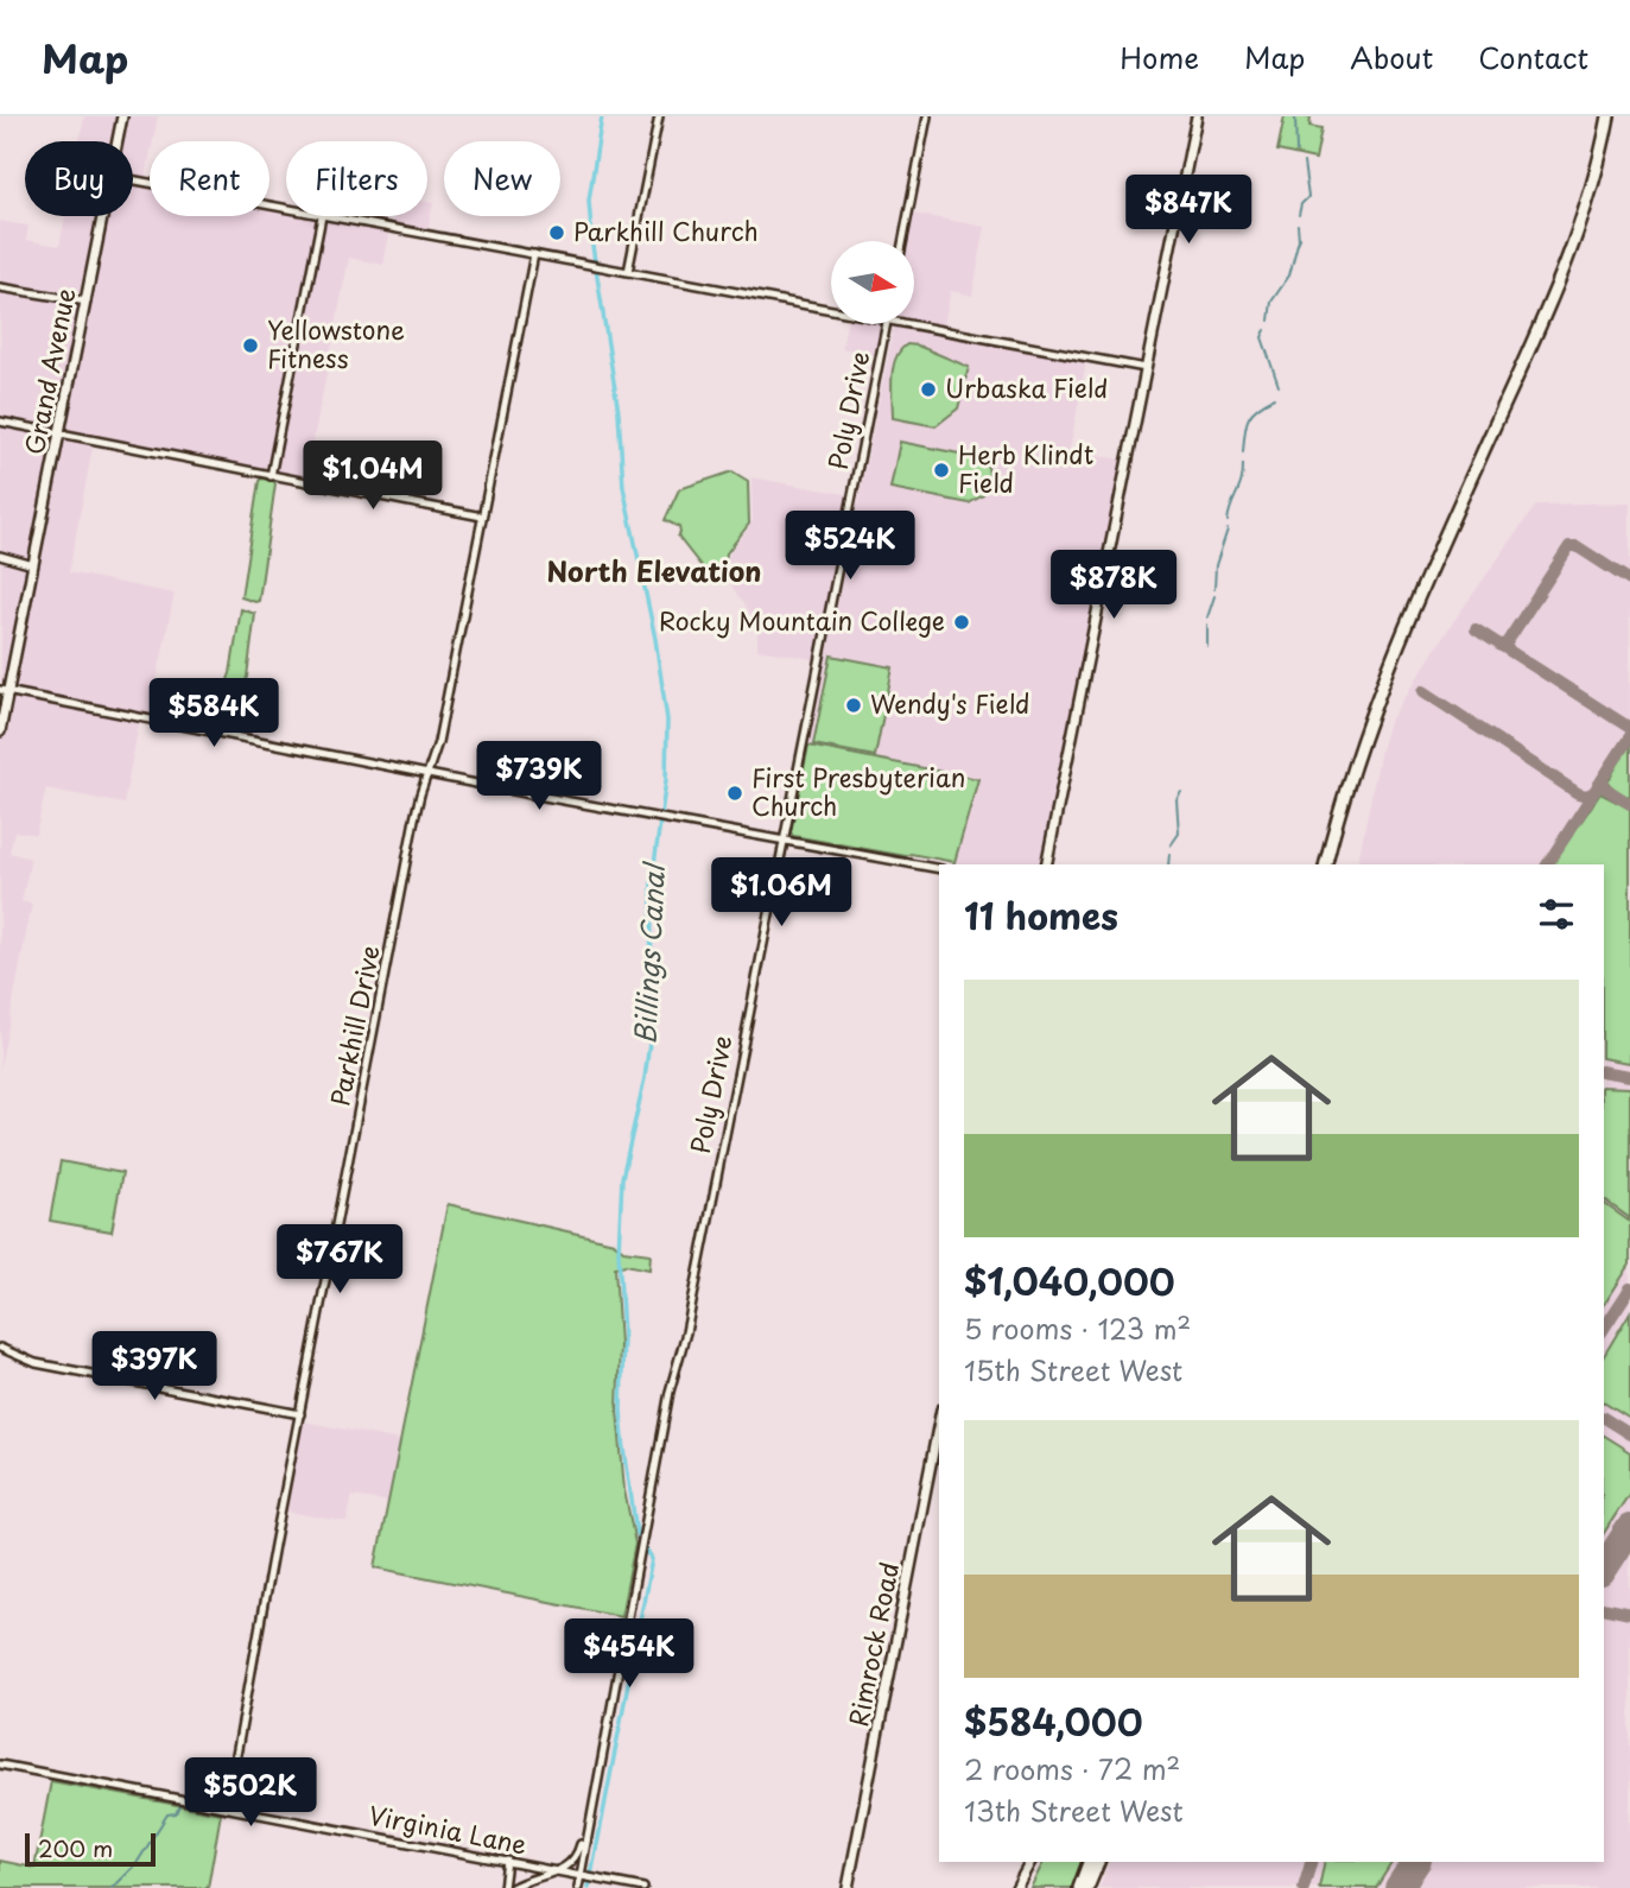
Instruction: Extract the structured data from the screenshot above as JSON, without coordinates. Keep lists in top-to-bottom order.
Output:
{
  "streets": {
    "main road": ["Grand Avenue", "Rimrock Road"],
    "street": ["Poly Drive", "Parkhill Drive", "Virginia Lane"]
  },
  "crossings": [
    ["Poly Drive", "Virginia Lane"],
    ["Parkhill Drive", "Virginia Lane"]
  ],
  "districts": ["North Elevation"],
  "water": ["Billings Canal"],
  "places": [
    "Parkhill Church",
    "Yellowstone Fitness",
    "Urbaska Field",
    "Herb Klindt Field",
    "Rocky Mountain College",
    "Wendy's Field",
    "First Presbyterian Church"
  ],
  "scale_bar": "200 m",
  "north": "right",
  "page": {
    "header": "Map",
    "nav": [
      "Home",
      "Map",
      "About",
      "Contact"
    ],
    "chip": [
      "Buy",
      "Rent",
      "Filters",
      "New"
    ],
    "price": [
      "$847K",
      "$1.04M",
      "$524K",
      "$878K",
      "$584K",
      "$739K",
      "$1.06M",
      "$767K",
      "$397K",
      "$454K",
      "$502K"
    ],
    "heading": "11 homes",
    "list": [
      {
        "name": "$1,040,000",
        "note": "5 rooms · 123 m² · 15th Street West"
      },
      {
        "name": "$584,000",
        "note": "2 rooms · 72 m² · 13th Street West"
      }
    ],
    "scale": "200 m"
  }
}
